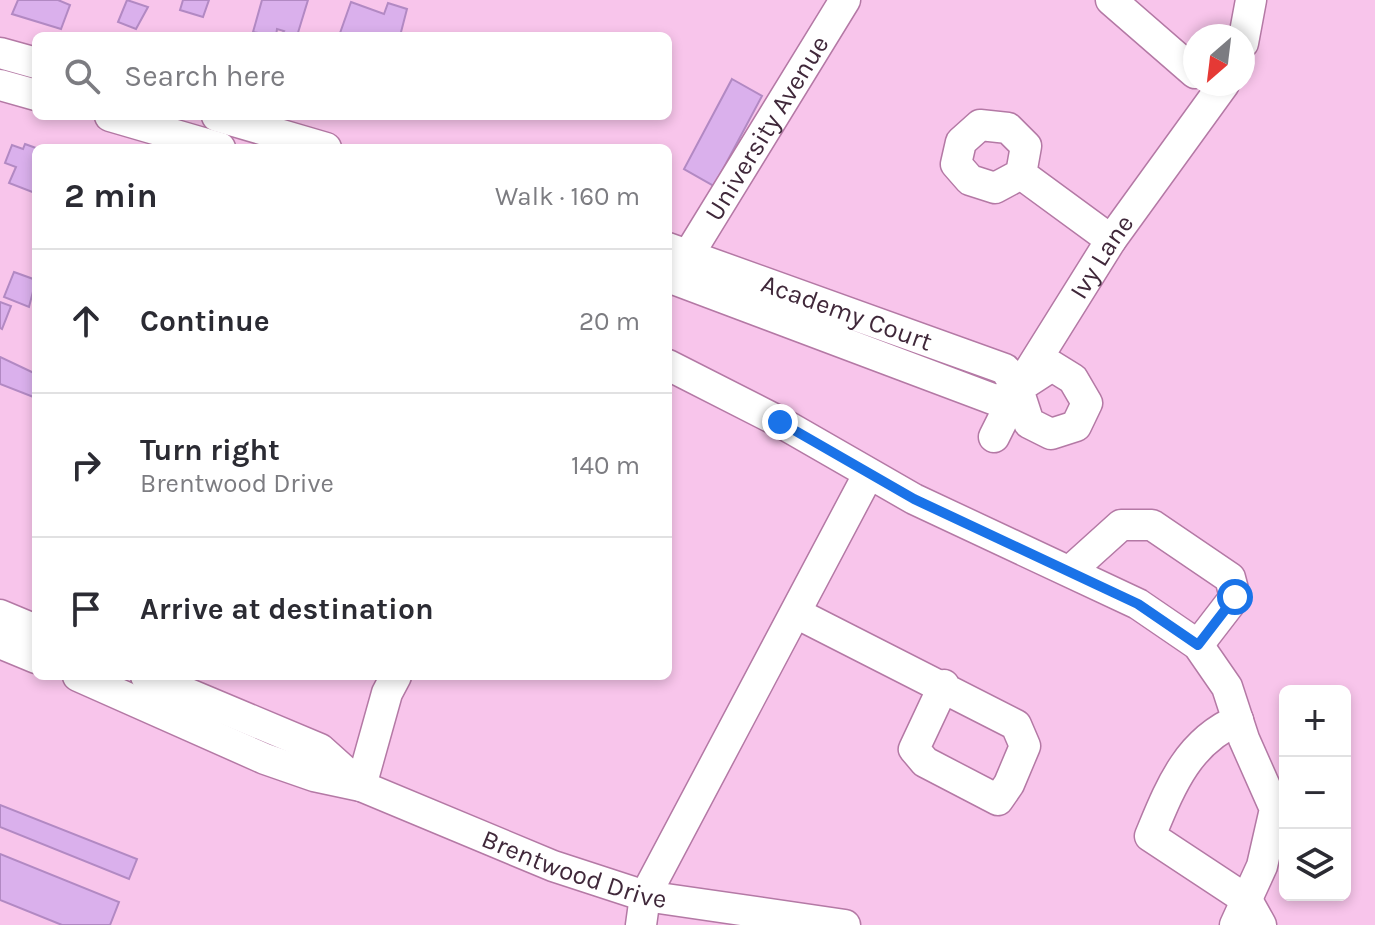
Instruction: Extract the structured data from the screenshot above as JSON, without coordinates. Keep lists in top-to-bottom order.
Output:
{
  "streets": {
    "street": [
      "University Avenue",
      "Ivy Lane",
      "Academy Court",
      "Brentwood Drive"
    ]
  },
  "crossings": [
    ["University Avenue", "Academy Court"],
    ["Ivy Lane", "Academy Court"]
  ],
  "north": "bottom left",
  "page": {
    "search": "Search here",
    "heading": ["2 min", "Walk · 160 m"],
    "list": [
      ["Continue", "20 m"],
      ["Turn right", "Brentwood Drive", "140 m"],
      "Arrive at destination"
    ],
    "map_buttons": ["+", "−"]
  }
}
